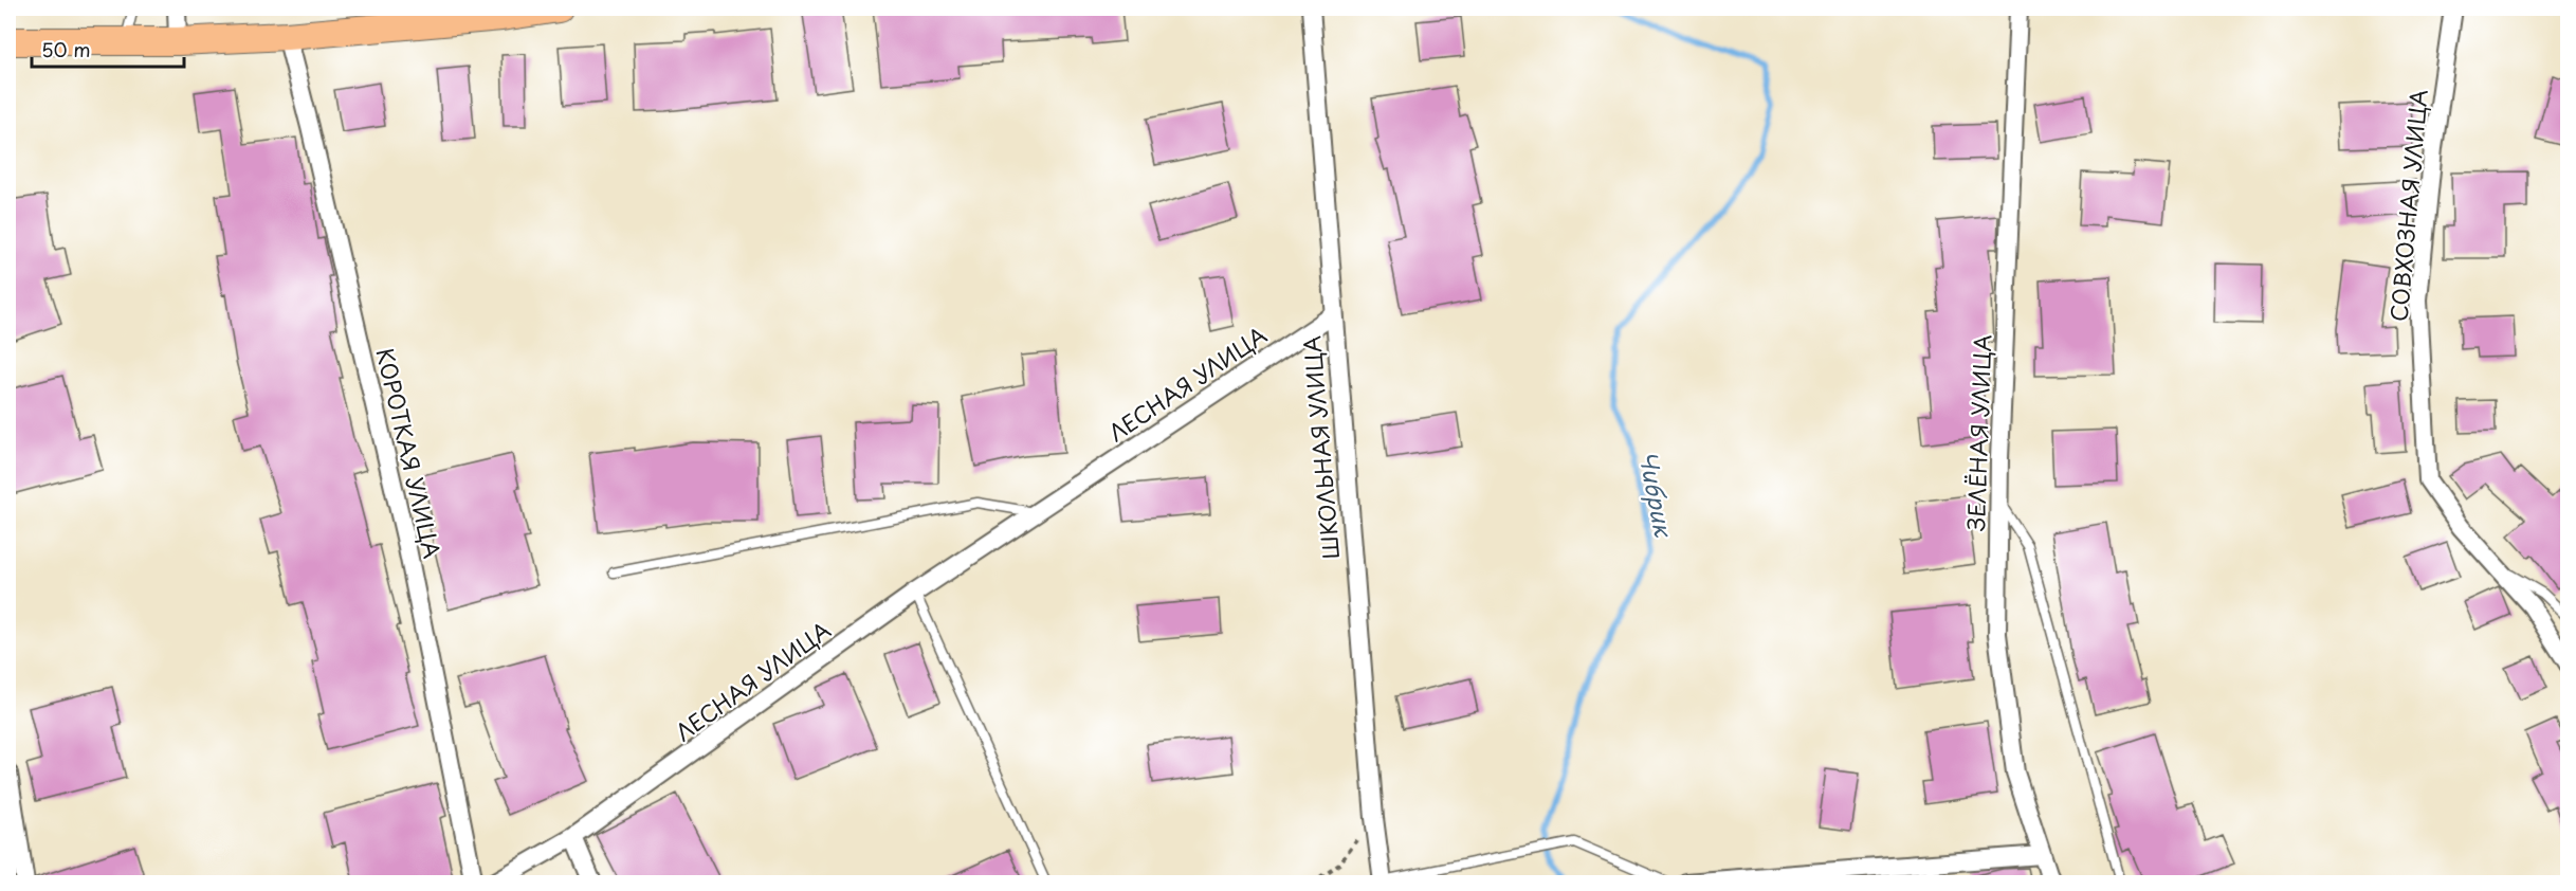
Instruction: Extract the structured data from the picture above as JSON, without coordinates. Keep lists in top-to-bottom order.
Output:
{
  "streets": {
    "street": [
      "СОВХОЗНАЯ УЛИЦА",
      "ЛЕСНАЯ УЛИЦА",
      "ЗЕЛЁНАЯ УЛИЦА",
      "ШКОЛЬНАЯ УЛИЦА",
      "КОРОТКАЯ УЛИЦА"
    ]
  },
  "crossings": [
    ["ЛЕСНАЯ УЛИЦА", "ШКОЛЬНАЯ УЛИЦА"]
  ],
  "water": ["Чибрик"],
  "scale_bar": "50 m"
}
